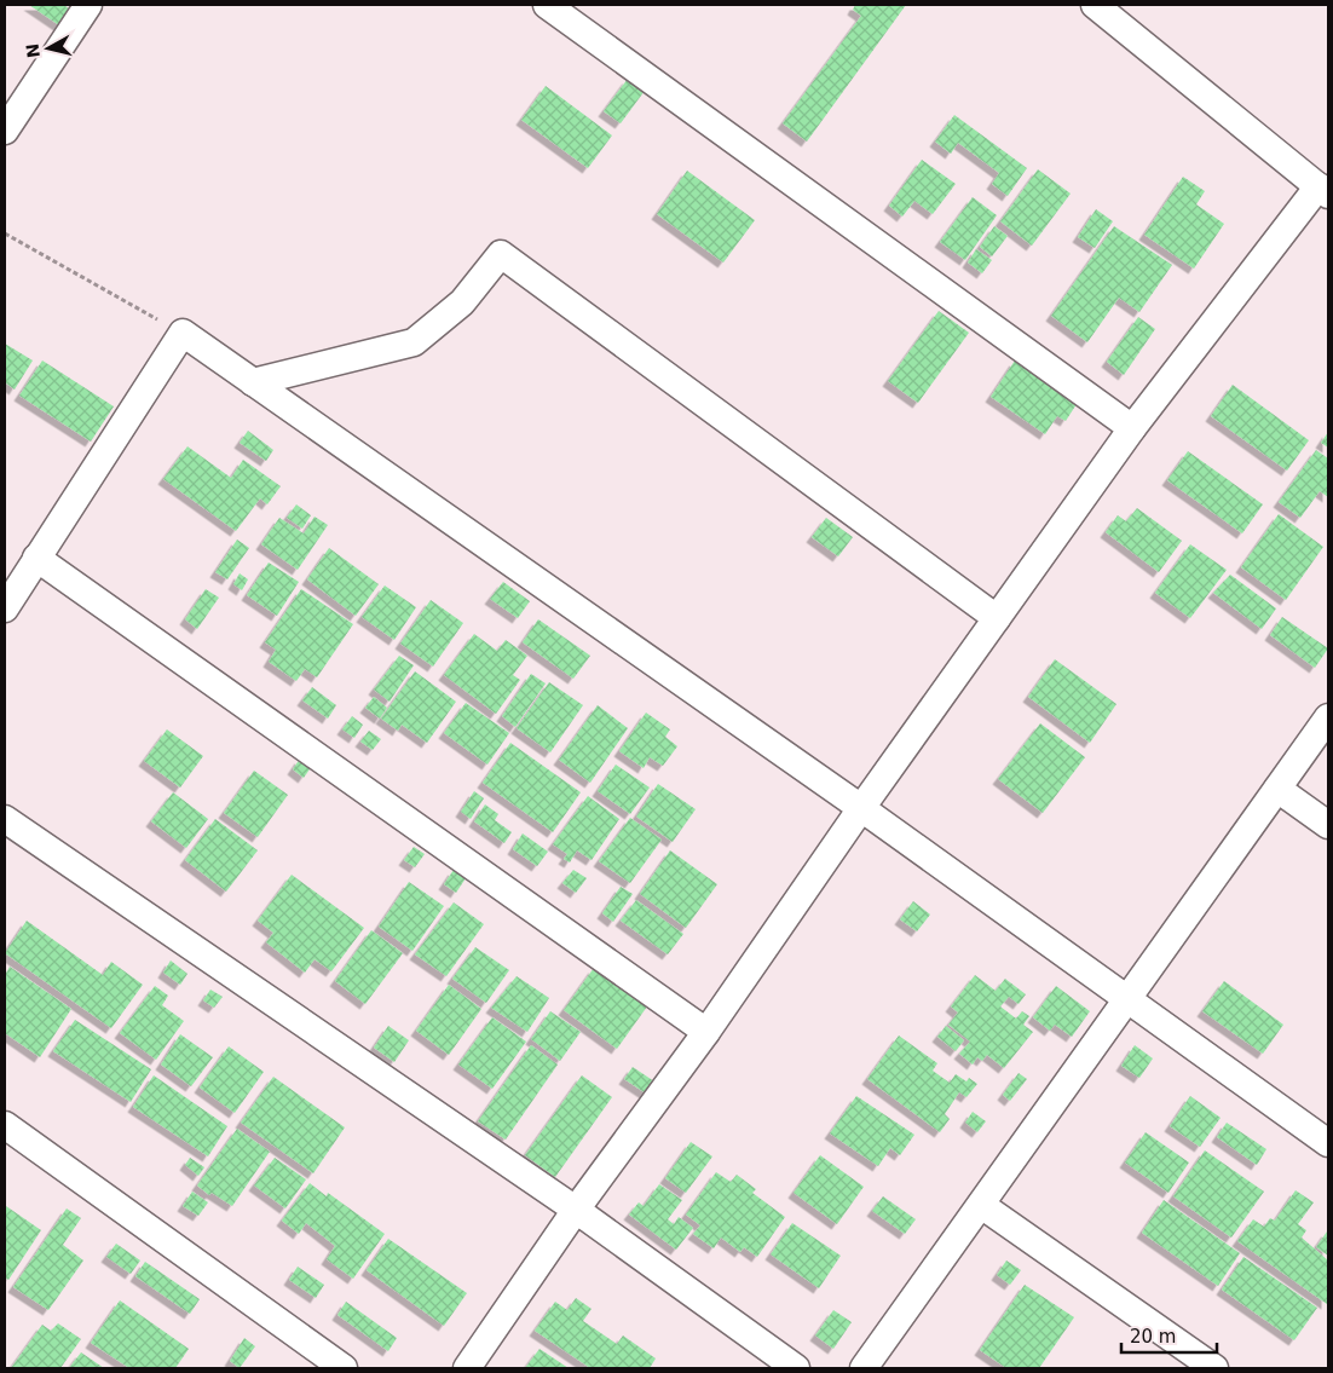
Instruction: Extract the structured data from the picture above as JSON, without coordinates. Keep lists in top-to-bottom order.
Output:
{
  "scale_bar": "20 m",
  "north": "left"
}
